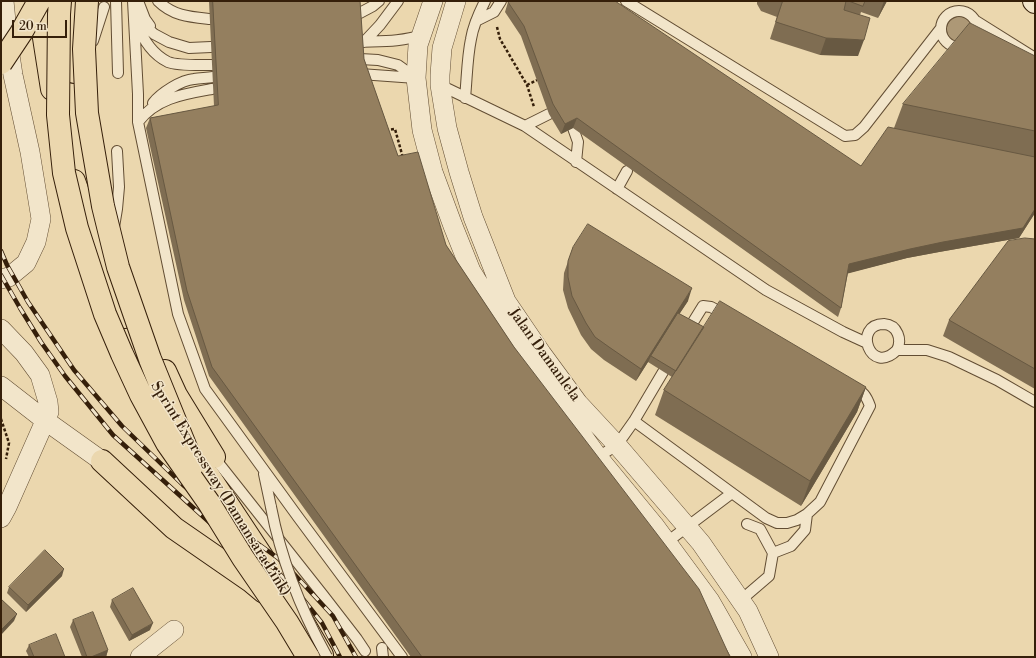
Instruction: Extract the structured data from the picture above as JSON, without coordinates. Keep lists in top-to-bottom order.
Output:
{
  "streets": {
    "highway": ["Sprint Expressway (Damansara Link)"],
    "street": ["Jalan Damanlela"]
  },
  "scale_bar": "20 m"
}
